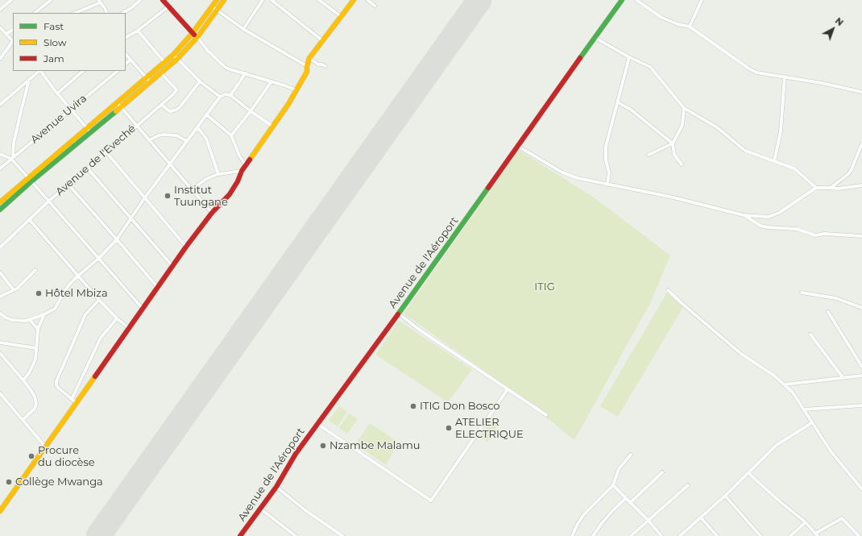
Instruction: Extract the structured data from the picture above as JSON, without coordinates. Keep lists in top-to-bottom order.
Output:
{
  "streets": {
    "main road": ["Avenue de l'Aéroport"],
    "street": ["Avenue Uvira", "Avenue de l'Eveché"]
  },
  "parks": ["ITIG"],
  "places": [
    "Institut Tuungane",
    "Hôtel Mbiza",
    "ITIG Don Bosco",
    "ATELIER ELECTRIQUE",
    "Nzambe Malamu",
    "Procure du diocèse",
    "Collège Mwanga"
  ],
  "legend": ["Fast", "Slow", "Jam"],
  "north": "top right"
}
